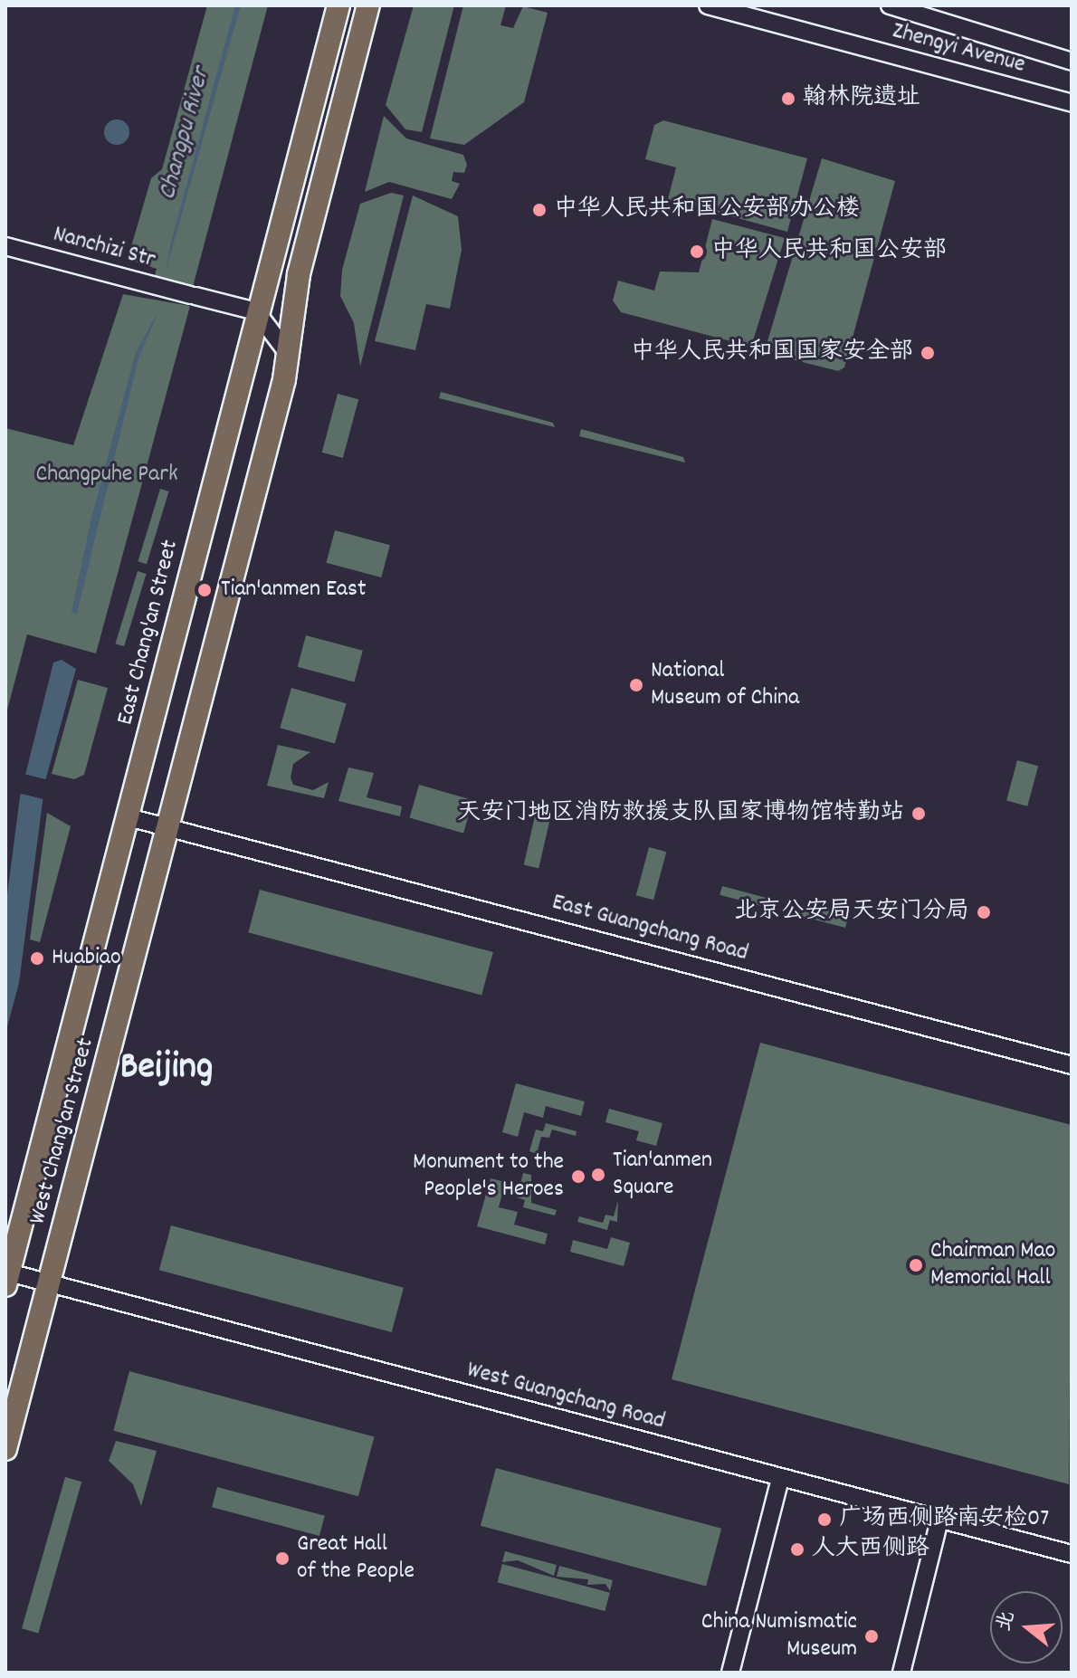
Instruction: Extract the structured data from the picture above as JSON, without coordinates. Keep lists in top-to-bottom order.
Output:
{
  "streets": {
    "highway": ["East Chang'an Street", "West Chang'an Street"],
    "main road": [
      "Zhengyi Avenue",
      "Nanchizi Str",
      "East Guangchang Road",
      "West Guangchang Road"
    ]
  },
  "crossings": [
    ["Nanchizi Str", "East Chang'an Street"],
    ["East Chang'an Street", "East Guangchang Road"],
    ["East Chang'an Street", "West Guangchang Road"],
    ["East Guangchang Road", "West Chang'an Street"],
    ["West Chang'an Street", "West Guangchang Road"]
  ],
  "districts": ["Beijing"],
  "water": ["Changpu River"],
  "parks": ["Changpuhe Park"],
  "places": [
    "翰林院遗址",
    "中华人民共和国公安部办公楼",
    "中华人民共和国公安部",
    "中华人民共和国国家安全部",
    "Tian'anmen East",
    "National Museum of China",
    "天安门地区消防救援支队国家博物馆特勤站",
    "北京公安局天安门分局",
    "Huabiao",
    "Tian'anmen Square",
    "Monument to the People's Heroes",
    "Chairman Mao Memorial Hall",
    "广场西侧路南安检07",
    "人大西侧路",
    "Great Hall of the People",
    "China Numismatic Museum"
  ],
  "north": "left"
}
